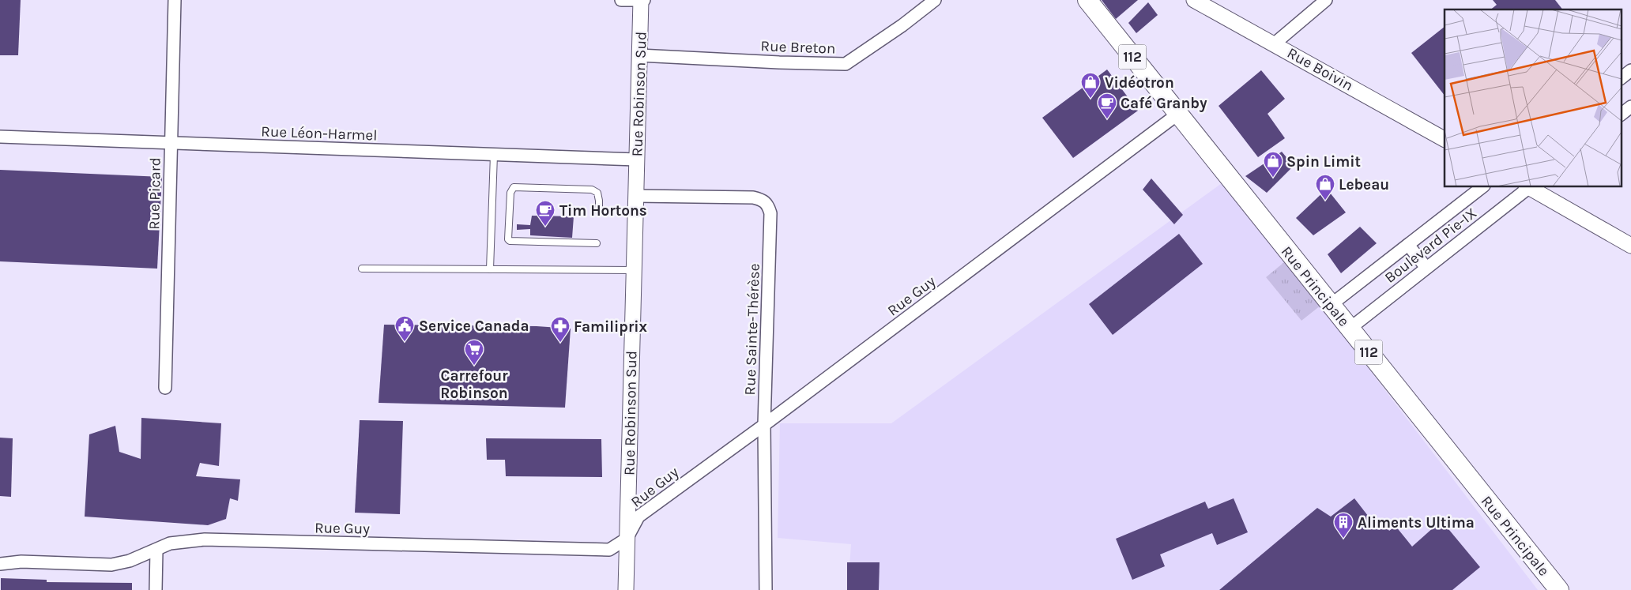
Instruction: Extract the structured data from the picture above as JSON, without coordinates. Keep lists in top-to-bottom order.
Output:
{
  "streets": {
    "main road": ["112", "Rue Principale"],
    "street": [
      "Rue Breton",
      "Rue Boivin",
      "Rue Robinson Sud",
      "Rue Léon-Harmel",
      "Rue Picard",
      "Boulevard Pie-IX",
      "Rue Guy",
      "Rue Sainte-Thérèse"
    ]
  },
  "crossings": [
    ["Rue Breton", "Rue Robinson Sud"],
    ["Rue Robinson Sud", "Rue Léon-Harmel"],
    ["Rue Robinson Sud", "Rue Guy"],
    ["Rue Robinson Sud", "Rue Sainte-Thérèse"],
    ["Rue Léon-Harmel", "Rue Picard"],
    ["Boulevard Pie-IX", "Rue Principale"],
    ["Rue Principale", "Rue Guy"],
    ["Rue Guy", "Rue Sainte-Thérèse"]
  ],
  "places": {
    "shop": ["Vidéotron", "Spin Limit", "Lebeau"],
    "cafe": ["Café Granby", "Tim Hortons"],
    "public building": ["Service Canada"],
    "pharmacy": ["Familiprix"],
    "supermarket": ["Carrefour Robinson"],
    "building": ["Aliments Ultima"]
  }
}
